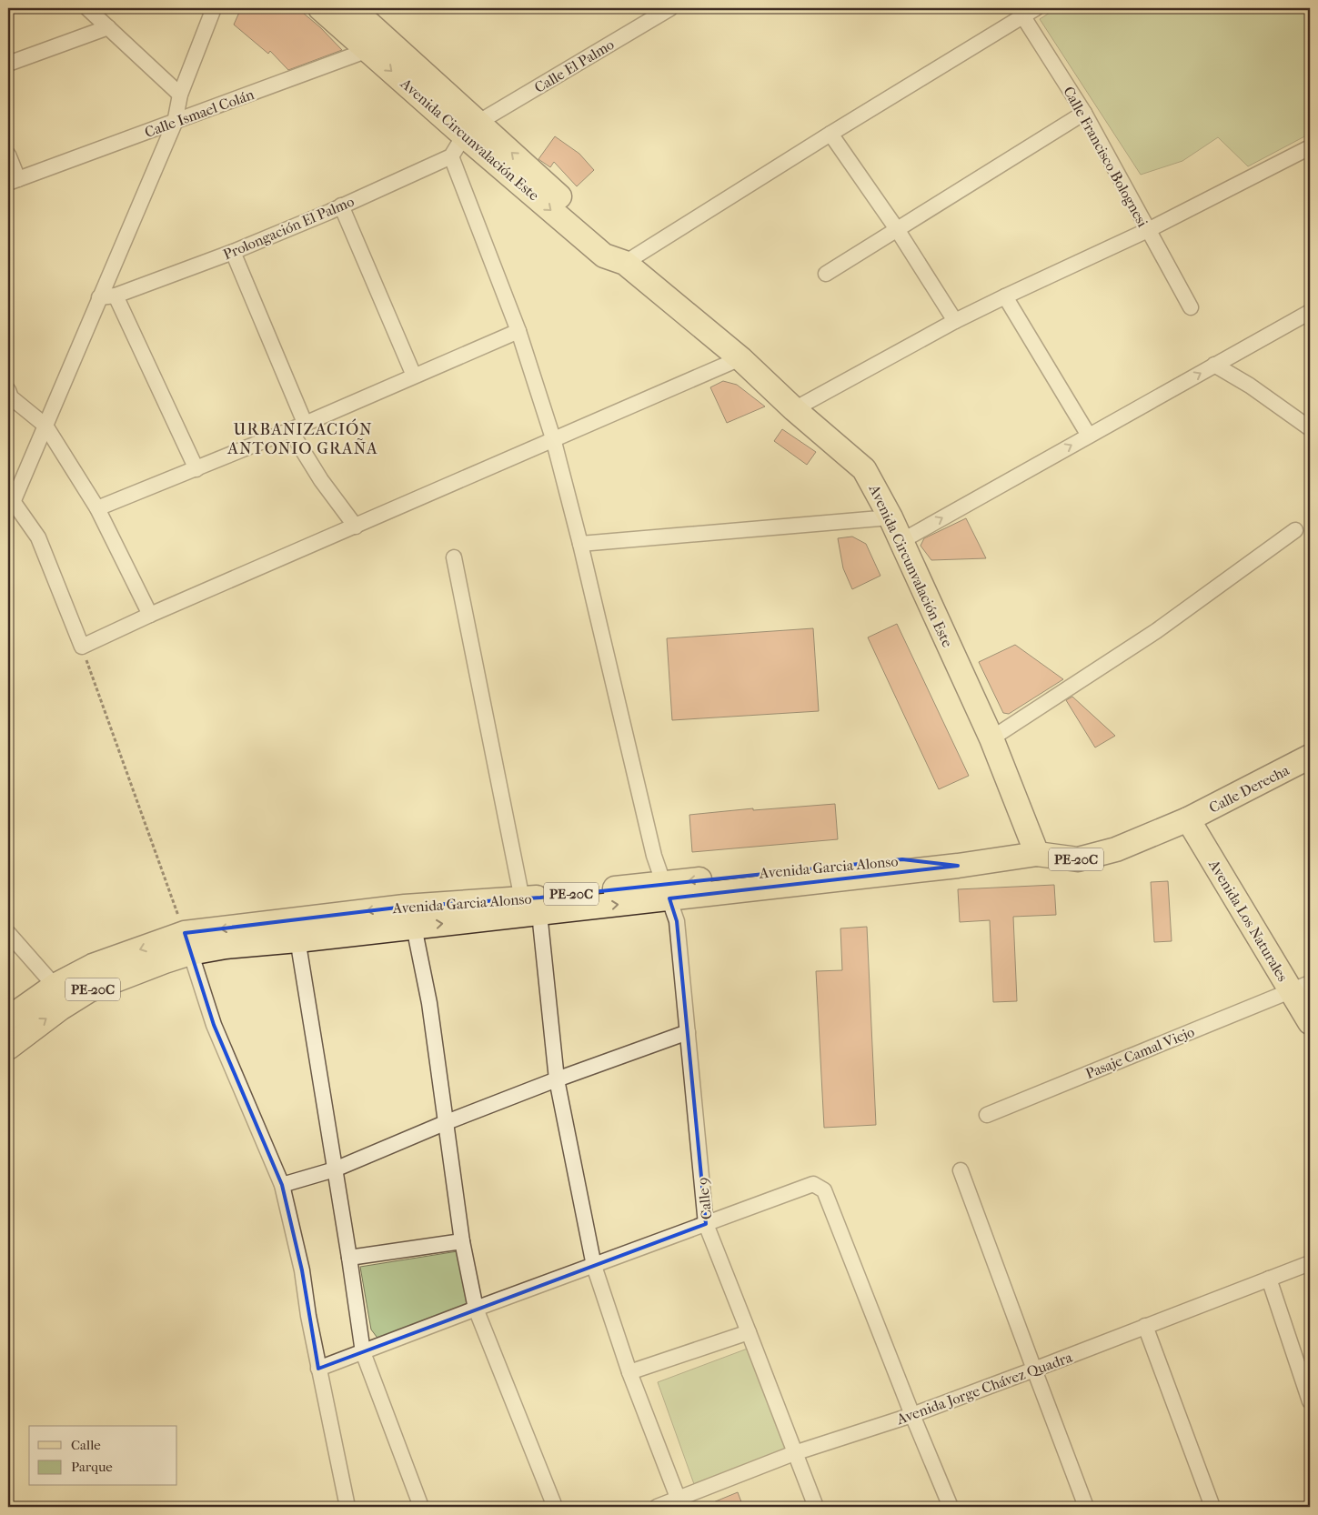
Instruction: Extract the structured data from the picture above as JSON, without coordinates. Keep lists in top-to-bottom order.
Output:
{
  "streets": {
    "main road": [
      "Avenida Circunvalación Este",
      "Calle Derecha",
      "PE-20C",
      "Avenida Garcia Alonso",
      "Avenida Los Naturales"
    ],
    "street": [
      "Calle El Palmo",
      "Calle Ismael Colán",
      "Calle Francisco Bolognesi",
      "Prolongación El Palmo",
      "Pasaje Camal Viejo",
      "Calle 9",
      "Avenida Jorge Chávez Quadra"
    ]
  },
  "crossings": [
    ["Calle El Palmo", "Avenida Circunvalación Este"],
    ["Calle Ismael Colán", "Avenida Circunvalación Este"],
    ["Avenida Circunvalación Este", "Avenida Garcia Alonso"],
    ["Prolongación El Palmo", "Calle 9"],
    ["Calle Derecha", "Avenida Garcia Alonso"],
    ["Calle Derecha", "Avenida Los Naturales"],
    ["PE-20C", "Avenida Garcia Alonso"],
    ["Avenida Garcia Alonso", "Avenida Los Naturales"],
    ["Avenida Garcia Alonso", "Calle 9"],
    ["Avenida Los Naturales", "Pasaje Camal Viejo"],
    ["Calle 9", "Avenida Jorge Chávez Quadra"]
  ],
  "districts": ["URBANIZACIÓN ANTONIO GRAÑA"],
  "legend": ["Calle", "Parque"]
}
